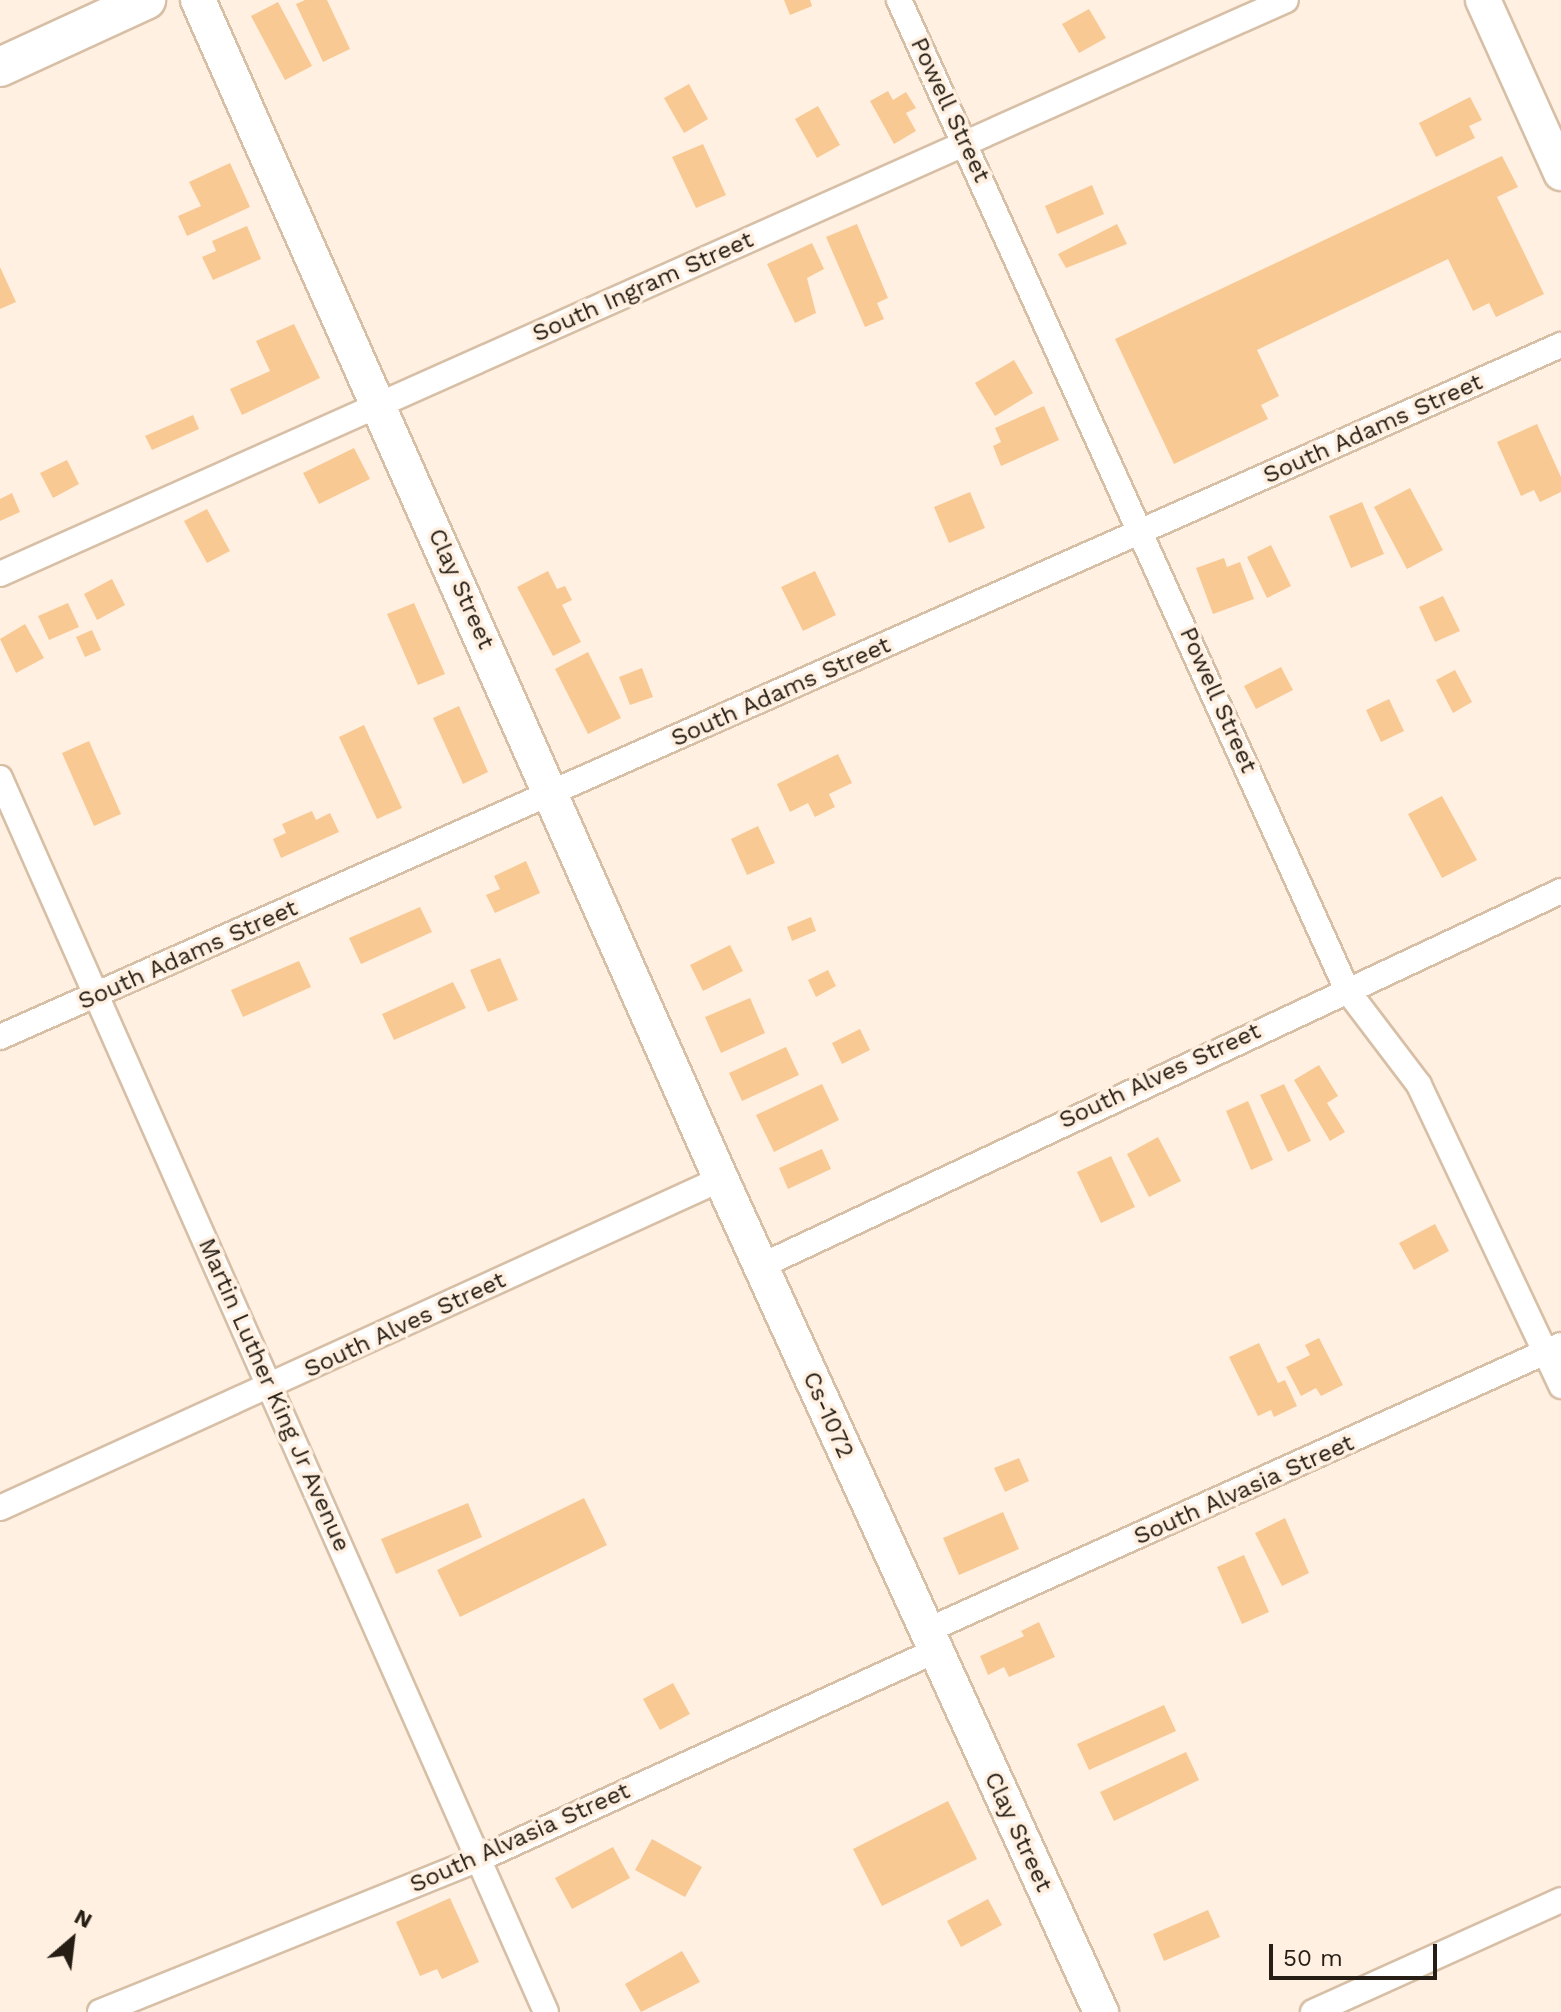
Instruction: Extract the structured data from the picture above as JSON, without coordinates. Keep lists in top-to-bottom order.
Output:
{
  "streets": {
    "street": [
      "Powell Street",
      "South Ingram Street",
      "South Adams Street",
      "Clay Street",
      "South Alves Street",
      "Martin Luther King Jr Avenue",
      "Cs-1072",
      "South Alvasia Street"
    ]
  },
  "crossings": [
    ["Powell Street", "South Ingram Street"],
    ["Powell Street", "South Adams Street"],
    ["Powell Street", "South Alves Street"],
    ["Powell Street", "South Alvasia Street"],
    ["South Ingram Street", "Clay Street"],
    ["South Adams Street", "Clay Street"],
    ["South Adams Street", "Martin Luther King Jr Avenue"],
    ["Clay Street", "South Alves Street"],
    ["Clay Street", "Cs-1072"],
    ["Clay Street", "South Alvasia Street"],
    ["South Alves Street", "Martin Luther King Jr Avenue"],
    ["South Alves Street", "Cs-1072"],
    ["Martin Luther King Jr Avenue", "South Alvasia Street"],
    ["Cs-1072", "South Alvasia Street"]
  ],
  "scale_bar": "50 m",
  "north": "top right"
}
